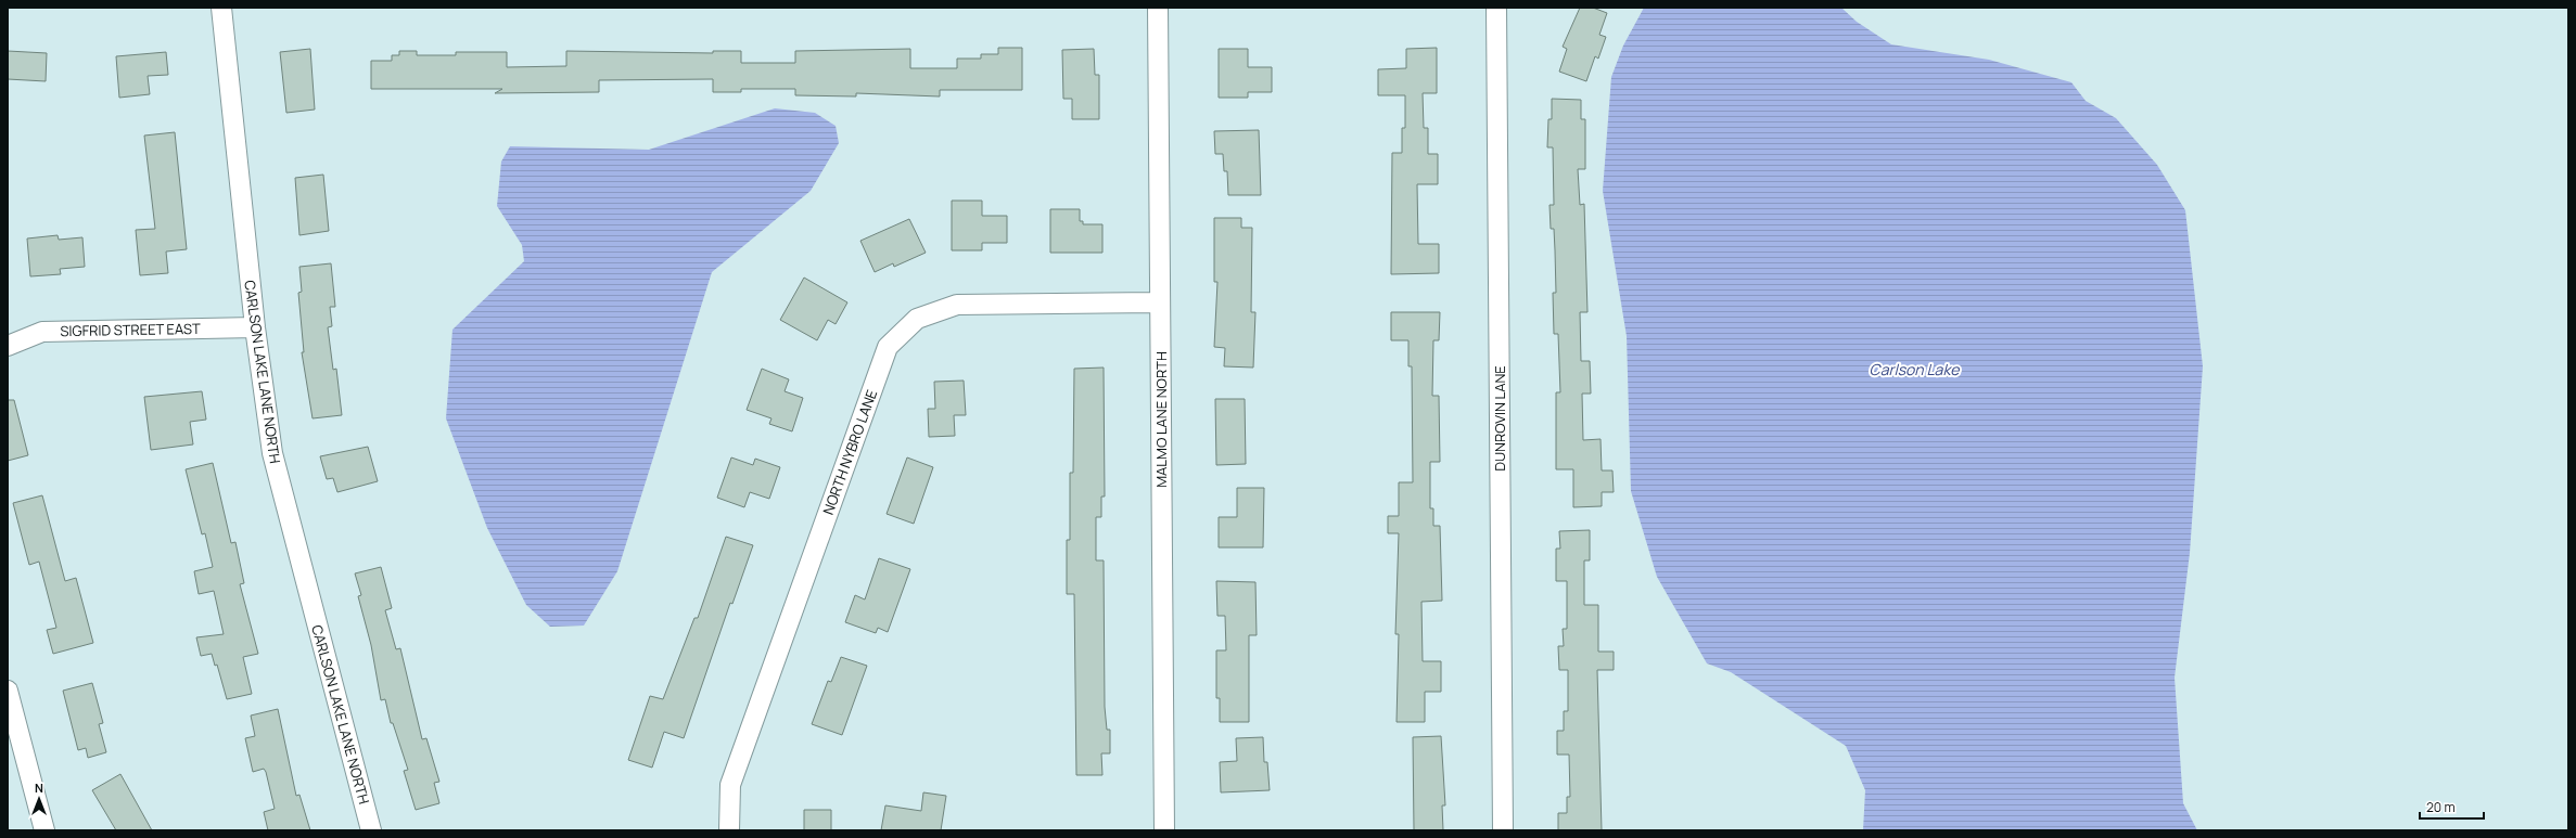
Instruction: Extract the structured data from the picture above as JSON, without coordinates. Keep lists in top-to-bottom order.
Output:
{
  "streets": {
    "street": [
      "SIGFRID STREET EAST",
      "CARLSON LAKE LANE NORTH",
      "DUNROVIN LANE",
      "MALMO LANE NORTH",
      "NORTH NYBRO LANE"
    ]
  },
  "crossings": [
    ["SIGFRID STREET EAST", "CARLSON LAKE LANE NORTH"],
    ["MALMO LANE NORTH", "NORTH NYBRO LANE"]
  ],
  "water": ["Carlson Lake"],
  "scale_bar": "20 m",
  "north": "top"
}
